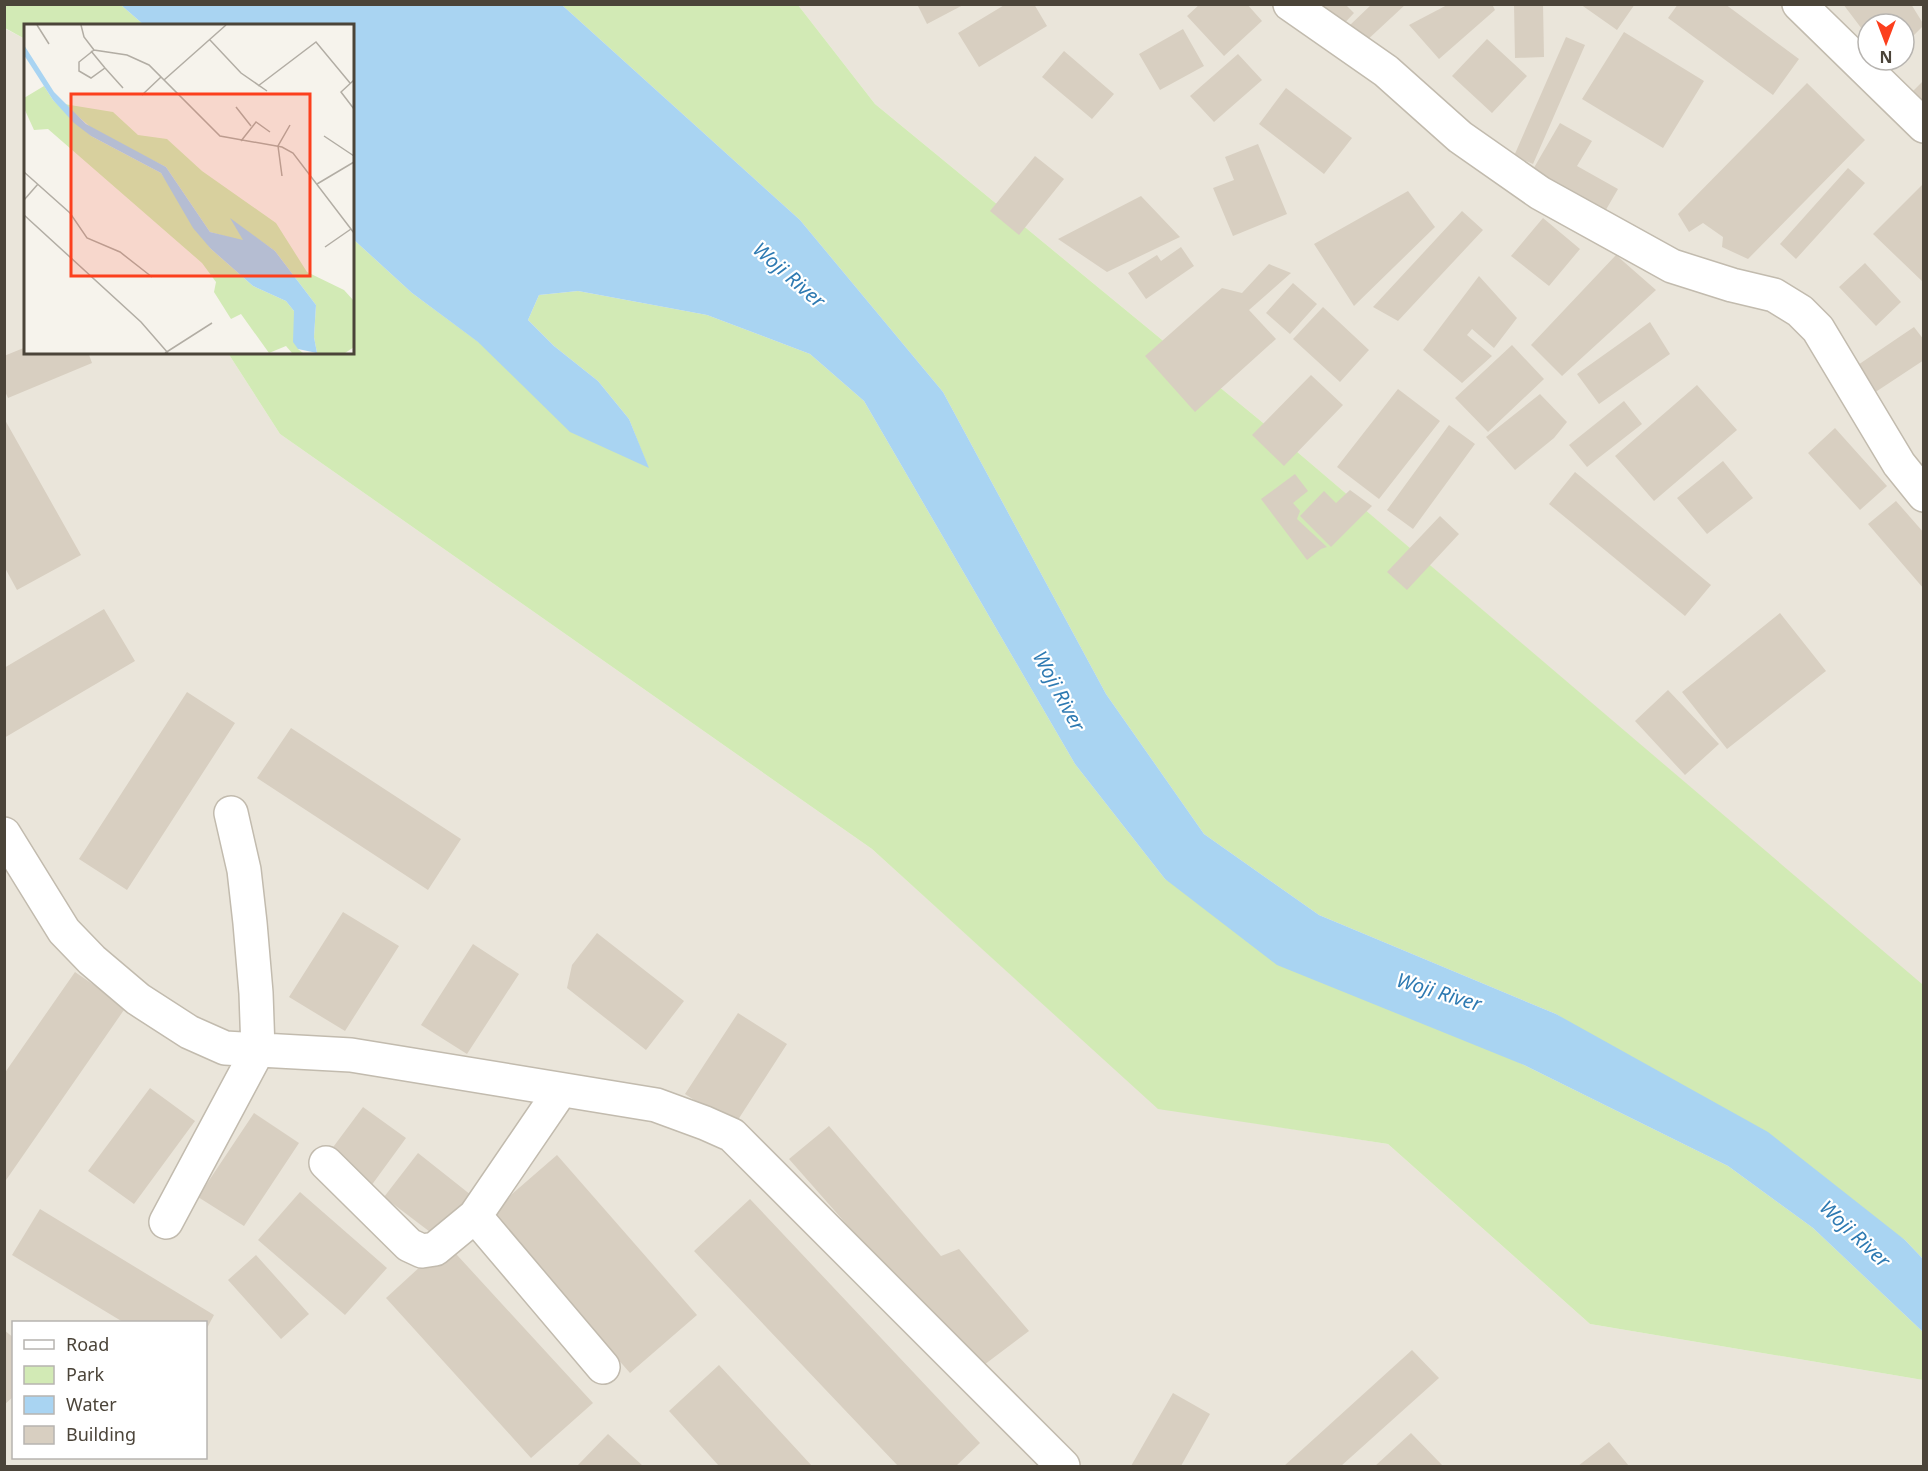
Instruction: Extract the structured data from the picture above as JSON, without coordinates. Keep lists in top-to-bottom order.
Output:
{
  "water": ["Woji River"],
  "legend": [
    "Road",
    "Park",
    "Water",
    "Building"
  ],
  "north": "bottom"
}
